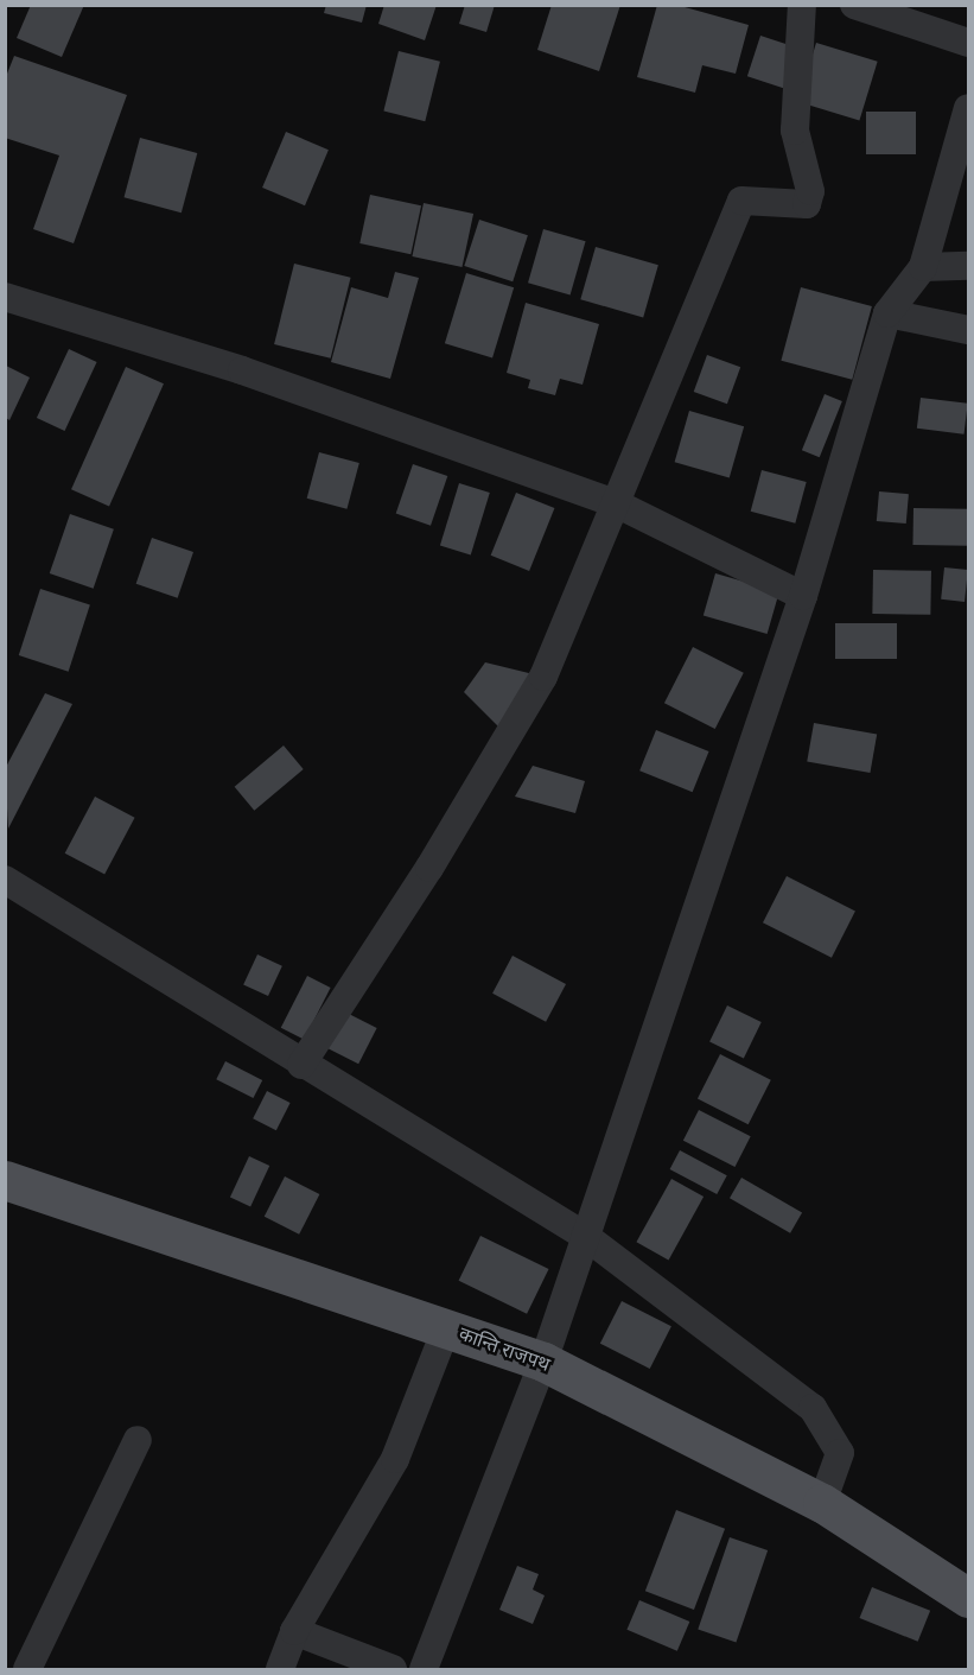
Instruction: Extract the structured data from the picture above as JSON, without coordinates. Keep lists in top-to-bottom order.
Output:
{
  "streets": {
    "main road": ["कान्ति राजपथ"]
  }
}
